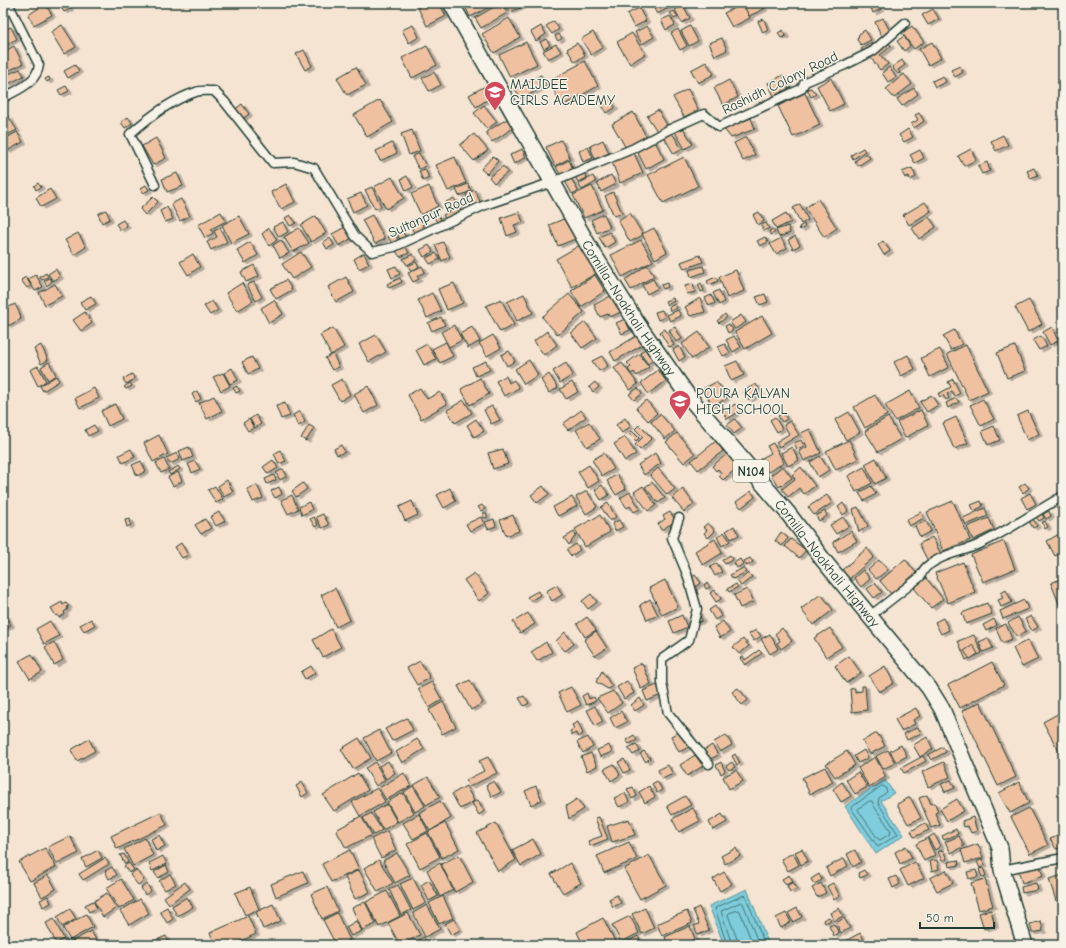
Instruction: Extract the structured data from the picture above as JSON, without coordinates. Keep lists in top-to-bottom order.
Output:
{
  "streets": {
    "highway": ["Comilla–Noakhali Highway", "N104"],
    "street": ["Rashidh Colony Road", "Sultanpur Road"]
  },
  "crossings": [
    ["Rashidh Colony Road", "Sultanpur Road"],
    ["Rashidh Colony Road", "Comilla–Noakhali Highway"],
    ["Sultanpur Road", "Comilla–Noakhali Highway"]
  ],
  "places": {
    "school or university": ["MAIJDEE GIRLS ACADEMY", "POURA KALYAN HIGH SCHOOL"]
  },
  "scale_bar": "50 m"
}
